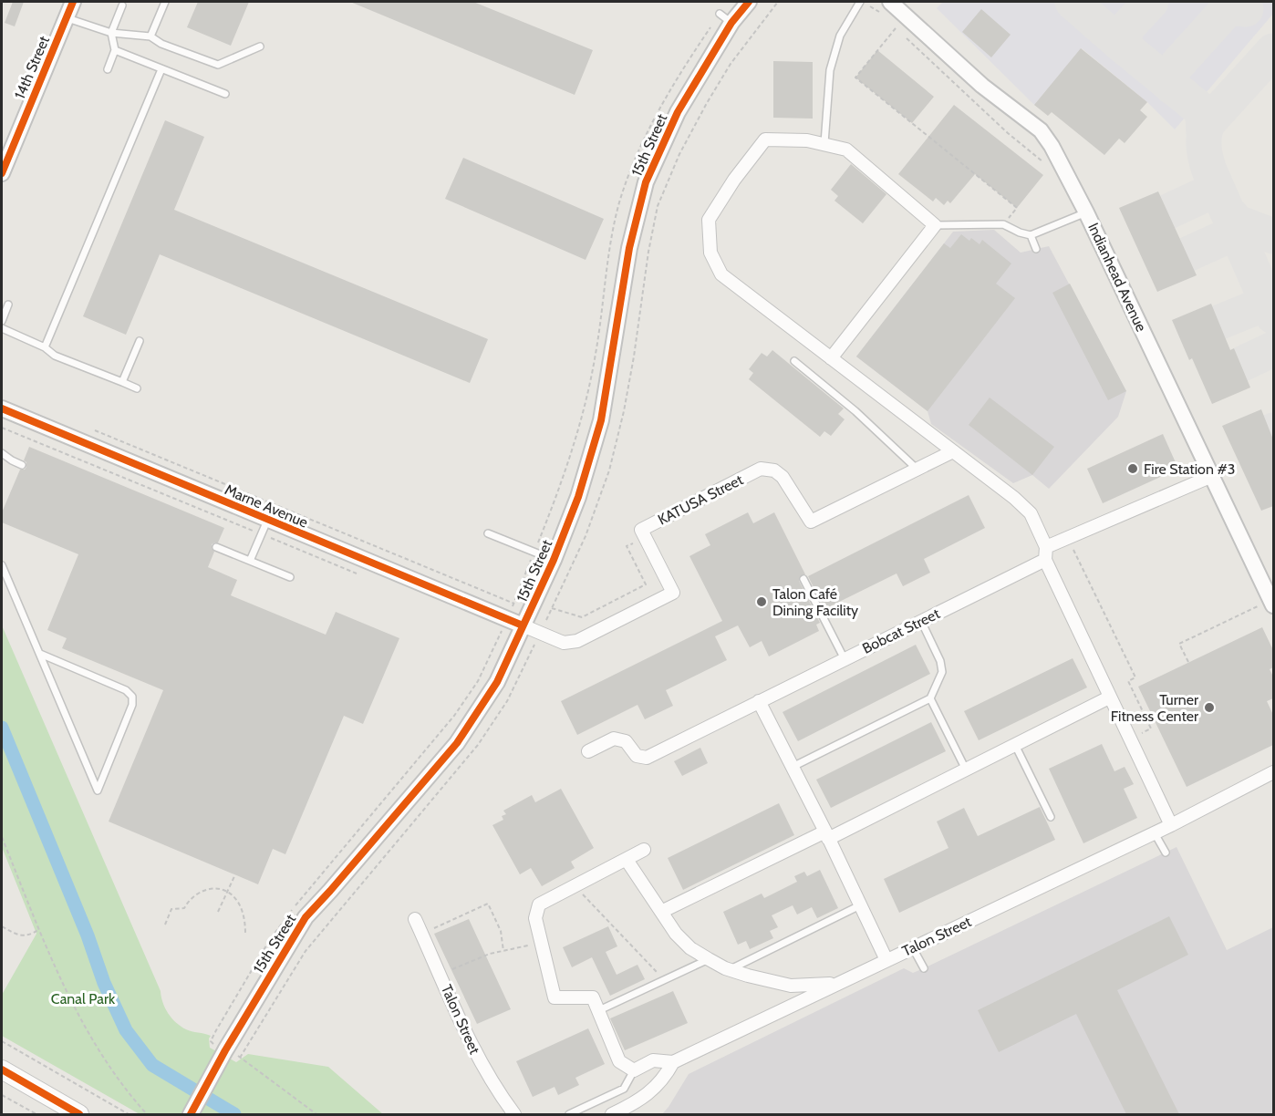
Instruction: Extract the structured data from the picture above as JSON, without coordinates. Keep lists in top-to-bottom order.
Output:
{
  "streets": {
    "street": [
      "14th Street",
      "15th Street",
      "Indianhead Avenue",
      "KATUSA Street",
      "Marne Avenue",
      "Bobcat Street",
      "Talon Street"
    ]
  },
  "crossings": [
    ["15th Street", "KATUSA Street"],
    ["15th Street", "Marne Avenue"],
    ["KATUSA Street", "Marne Avenue"]
  ],
  "parks": ["Canal Park"],
  "places": ["Fire Station #3", "Talon Café Dining Facility", "Turner Fitness Center"]
}
